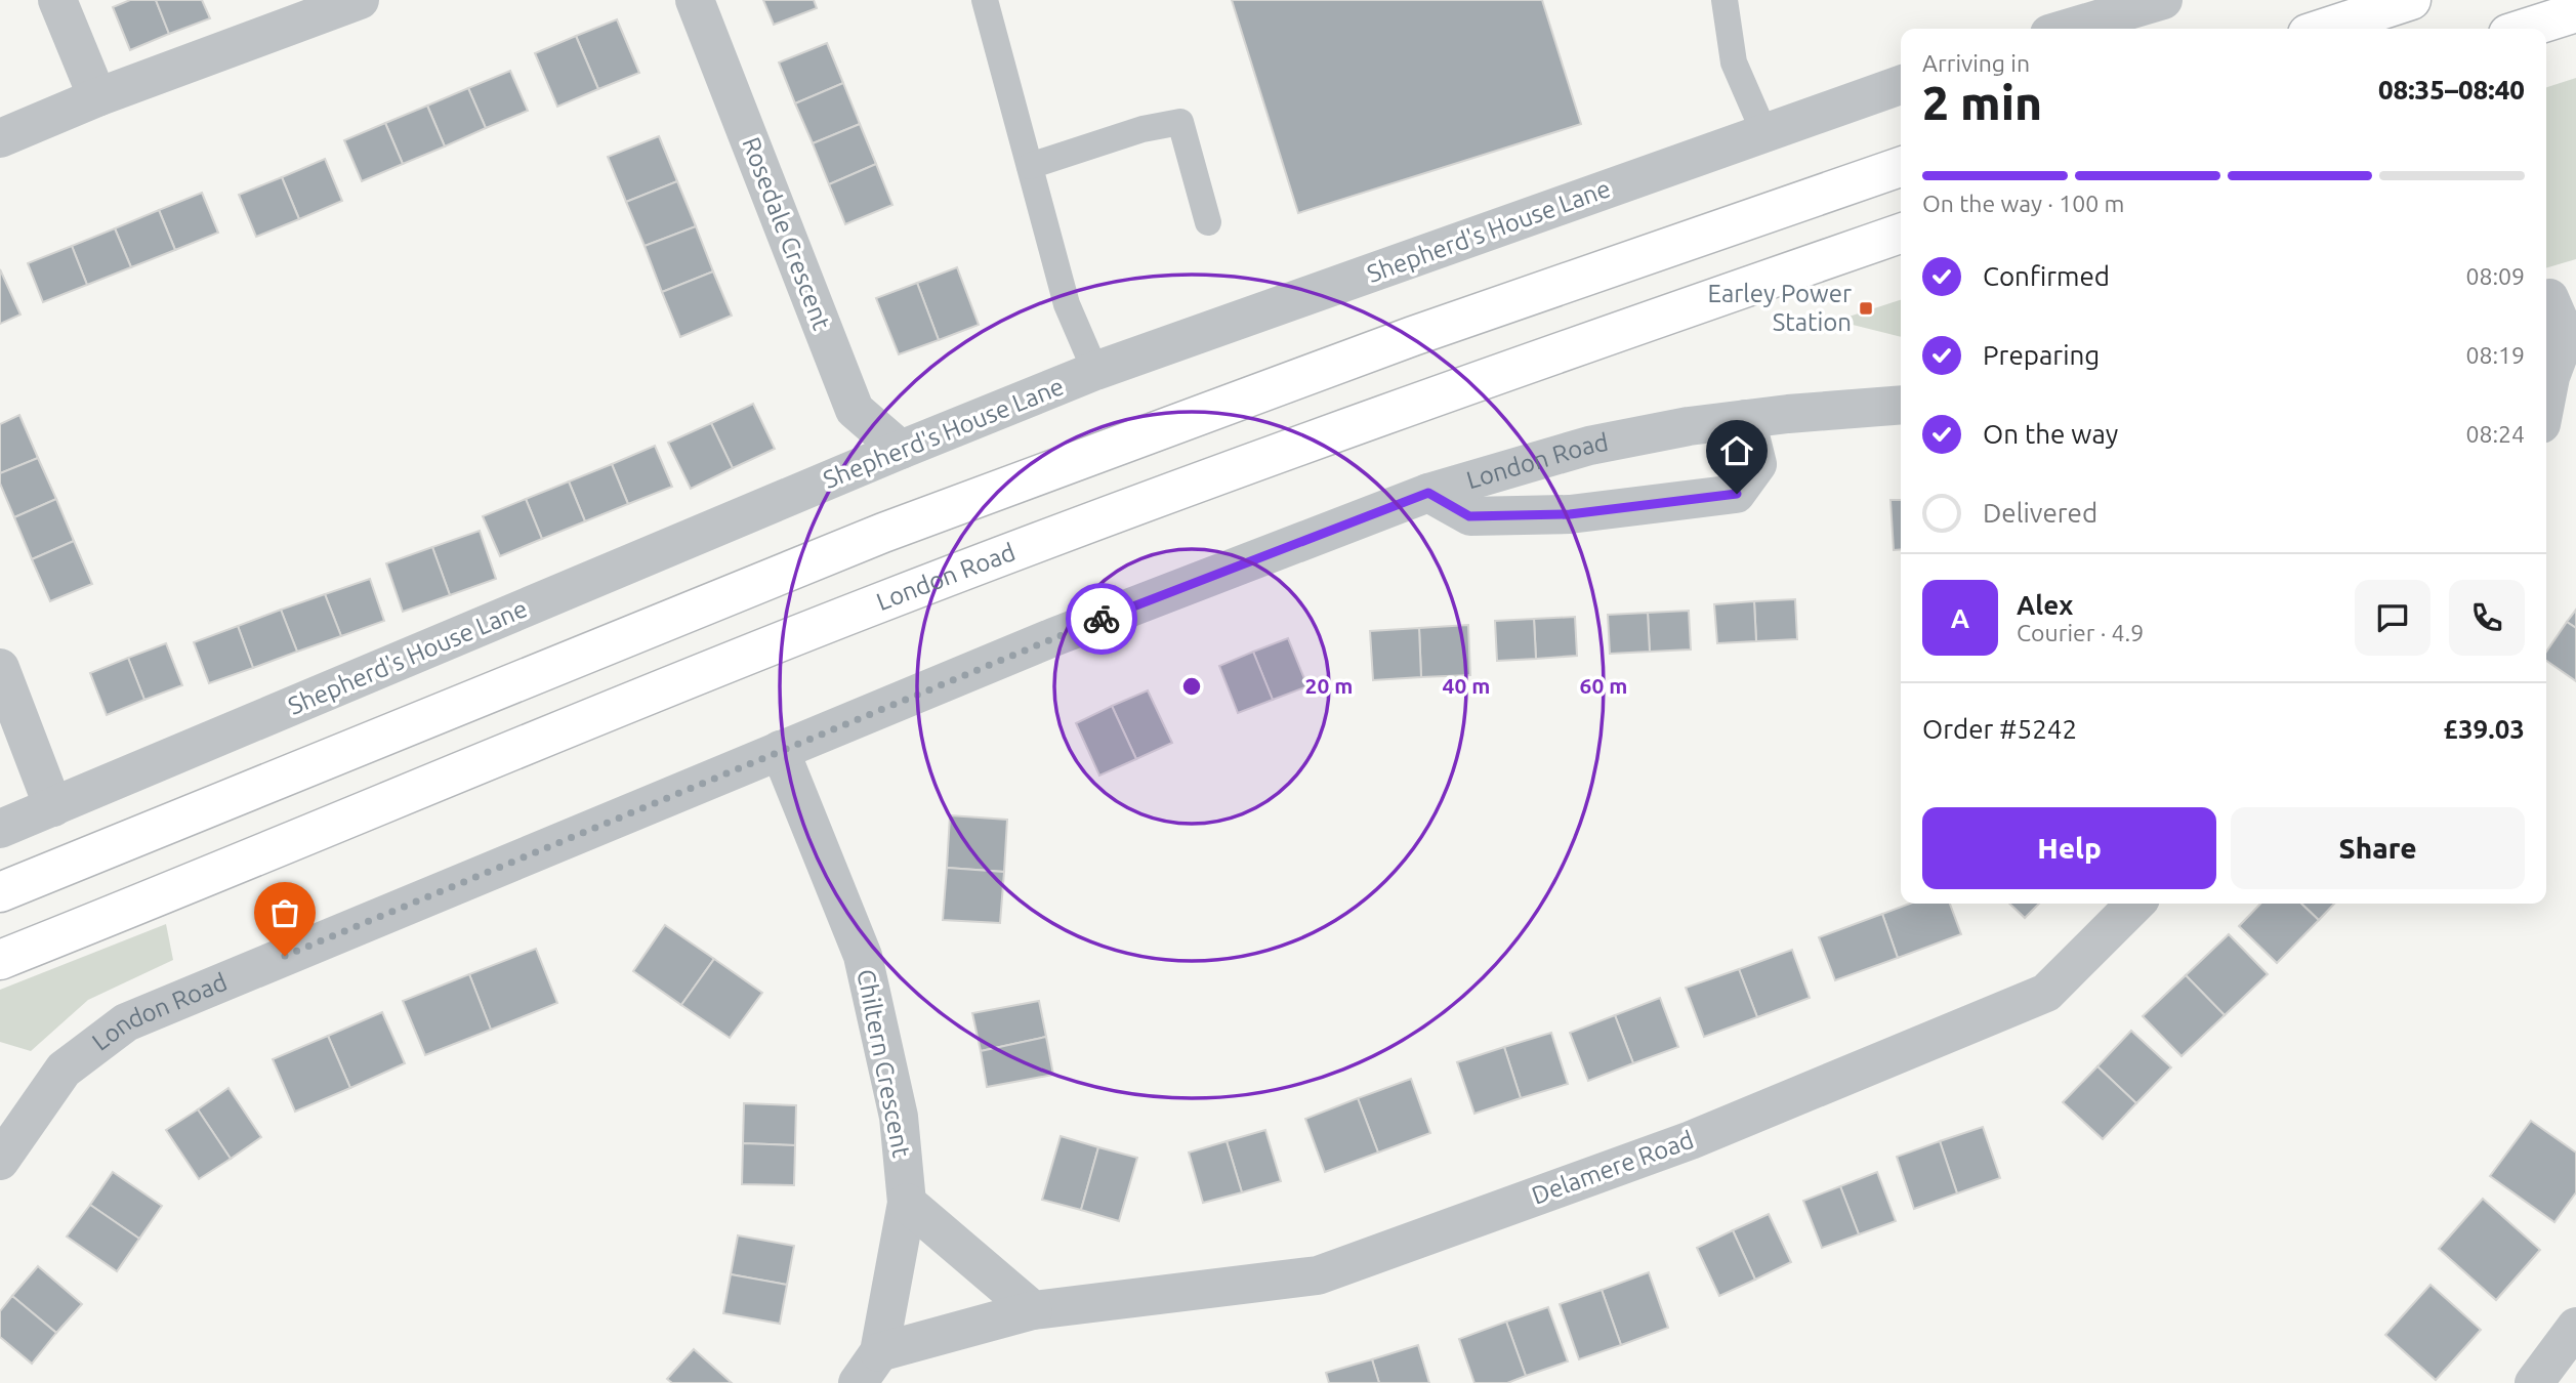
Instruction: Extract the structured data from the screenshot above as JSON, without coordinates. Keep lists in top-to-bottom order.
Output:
{
  "streets": {
    "main road": ["London Road"],
    "street": [
      "Shepherd's House Lane",
      "Rosedale Crescent",
      "Chiltern Crescent",
      "Delamere Road"
    ]
  },
  "crossings": [
    ["Shepherd's House Lane", "Rosedale Crescent"],
    ["London Road", "Chiltern Crescent"],
    ["Chiltern Crescent", "Delamere Road"]
  ],
  "places": {
    "transit": ["Earley Power Station"]
  },
  "page": {
    "heading": ["2 min", "Arriving in", "08:35–08:40"],
    "panel": [
      "Alex",
      "Courier · 4.9",
      "Order #5242",
      "£39.03"
    ],
    "bar": "On the way · 100 m",
    "list": [
      ["Confirmed", "08:09"],
      ["Preparing", "08:19"],
      ["On the way", "08:24"],
      "Delivered"
    ],
    "round": "A",
    "buttons": ["Help", "Share"]
  },
  "rings": ["20 m", "40 m", "60 m"]
}
